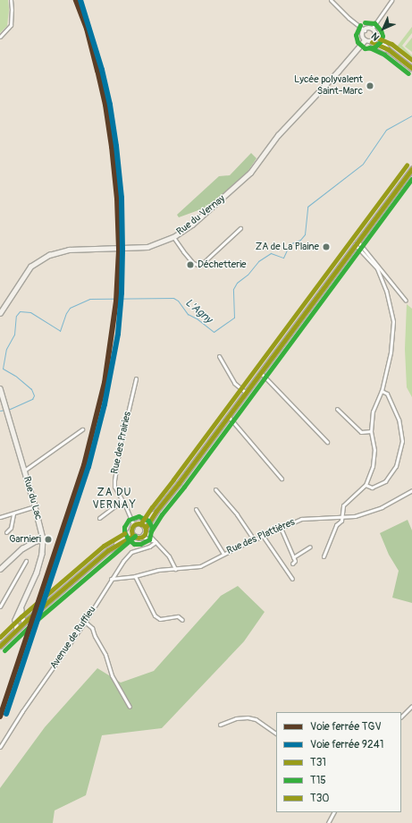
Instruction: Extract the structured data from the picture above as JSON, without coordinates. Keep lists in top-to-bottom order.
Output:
{
  "streets": {
    "street": [
      "Rue du Vernay",
      "Rue des Prairies",
      "Rue du Lac",
      "Rue des Plattières",
      "Avenue de Ruffieu"
    ]
  },
  "crossings": [
    ["Rue des Plattières", "Avenue de Ruffieu"]
  ],
  "districts": ["ZA DU VERNAY"],
  "water": ["L'Agny"],
  "places": [
    "Lycée polyvalent Saint-Marc",
    "ZA de La Plaine",
    "Déchetterie",
    "Garnieri"
  ],
  "lines": [
    "rail line TGV",
    "rail line 9241",
    "transit line T15",
    "transit line T30",
    "transit line T31"
  ],
  "legend": [
    "Voie ferrée TGV",
    "Voie ferrée 9241",
    "T31",
    "T15",
    "T30"
  ],
  "north": "bottom left"
}
